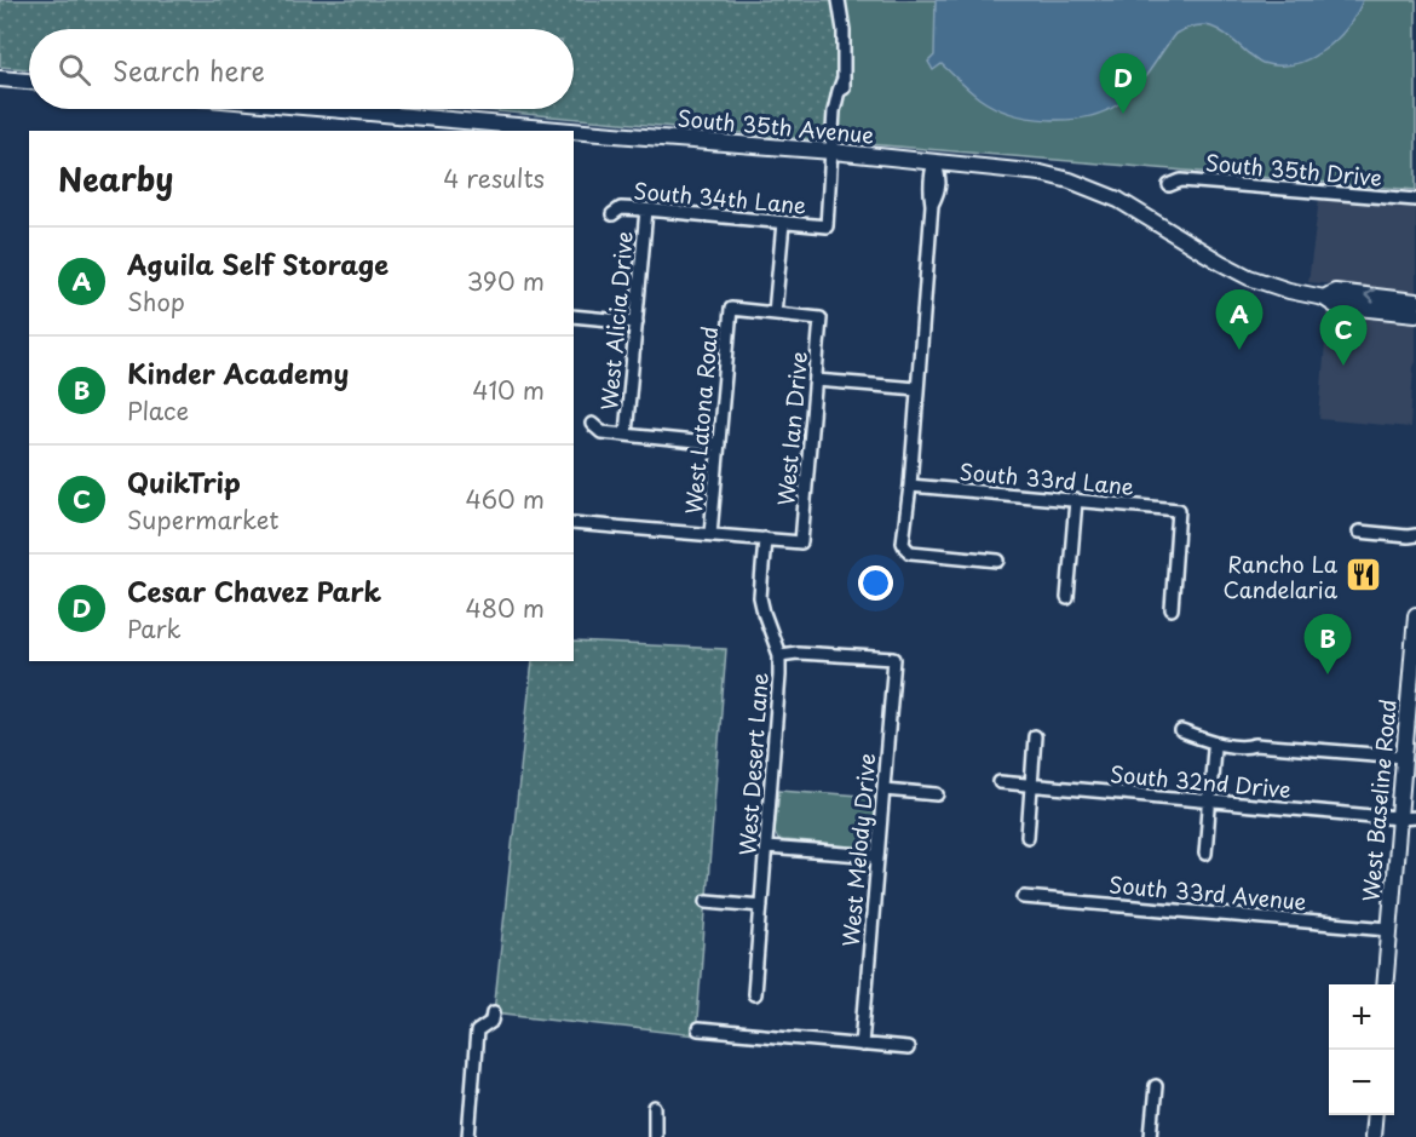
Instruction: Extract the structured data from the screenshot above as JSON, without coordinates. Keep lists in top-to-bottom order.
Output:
{
  "streets": {
    "main road": ["South 35th Avenue", "West Baseline Road"],
    "street": [
      "South 35th Drive",
      "South 34th Lane",
      "West Alicia Drive",
      "West Latona Road",
      "West Ian Drive",
      "South 33rd Lane",
      "West Desert Lane",
      "South 32nd Drive",
      "West Melody Drive",
      "South 33rd Avenue"
    ]
  },
  "crossings": [
    ["South 35th Avenue", "South 34th Lane"],
    ["South 34th Lane", "West Alicia Drive"],
    ["West Latona Road", "West Ian Drive"],
    ["West Ian Drive", "West Desert Lane"],
    ["West Desert Lane", "West Melody Drive"],
    ["South 32nd Drive", "West Baseline Road"],
    ["West Baseline Road", "South 33rd Avenue"]
  ],
  "places": {
    "restaurant": ["Rancho La Candelaria"]
  },
  "page": {
    "search": "Search here",
    "pins": [
      "D",
      "A",
      "C",
      "B"
    ],
    "heading": ["Nearby", "4 results"],
    "list": [
      {
        "mark": "A",
        "name": "Aguila Self Storage",
        "note": "Shop",
        "value": "390 m"
      },
      {
        "mark": "B",
        "name": "Kinder Academy",
        "note": "Place",
        "value": "410 m"
      },
      {
        "mark": "C",
        "name": "QuikTrip",
        "note": "Supermarket",
        "value": "460 m"
      },
      {
        "mark": "D",
        "name": "Cesar Chavez Park",
        "note": "Park",
        "value": "480 m"
      }
    ],
    "map_buttons": ["+", "−"]
  }
}
